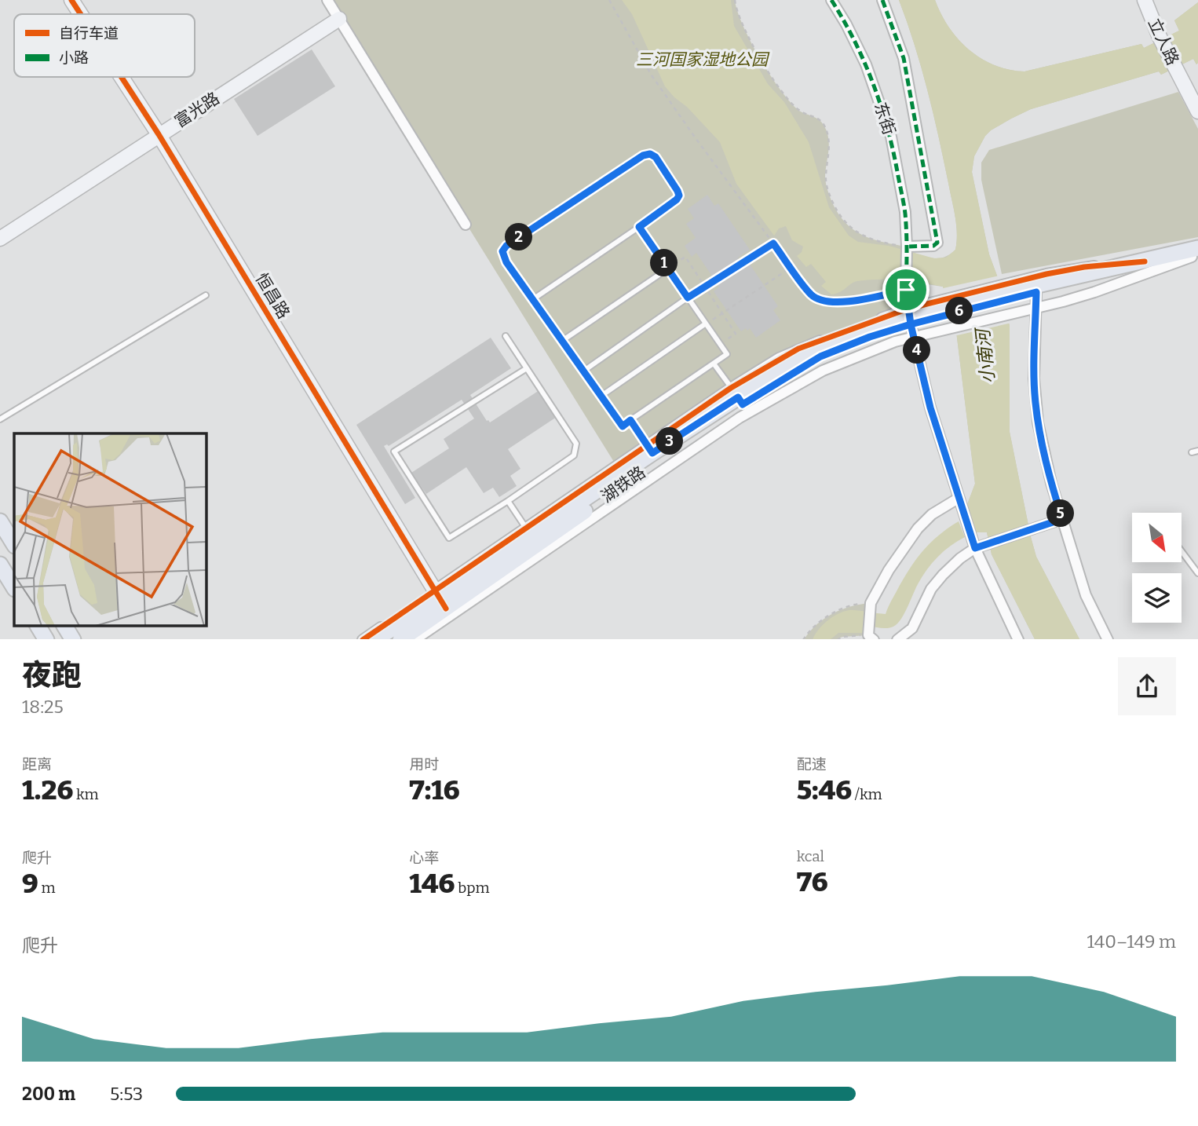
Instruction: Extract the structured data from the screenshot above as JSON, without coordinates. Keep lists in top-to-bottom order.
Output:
{
  "streets": {
    "main road": ["湖铁路"],
    "street": [
      "立人路",
      "富光路",
      "东街",
      "恒昌路"
    ]
  },
  "crossings": [
    ["富光路", "恒昌路"],
    ["东街", "湖铁路"],
    ["恒昌路", "湖铁路"]
  ],
  "water": ["小南河"],
  "parks": ["三河国家湿地公园"],
  "legend": ["自行车道", "小路"],
  "north": "bottom right",
  "page": {
    "pins": [
      "2",
      "1",
      "6",
      "4",
      "3",
      "5"
    ],
    "heading": ["夜跑", "18:25"],
    "stats": [
      ["距离", "1.26 km"],
      ["用时", "7:16"],
      ["配速", "5:46 /km"],
      ["爬升", "9 m"],
      ["心率", "146 bpm"],
      ["kcal", "76"]
    ],
    "chart": ["爬升", "140–149 m"],
    "list": [
      {
        "name": "200 m",
        "note": "5:53"
      }
    ]
  }
}
